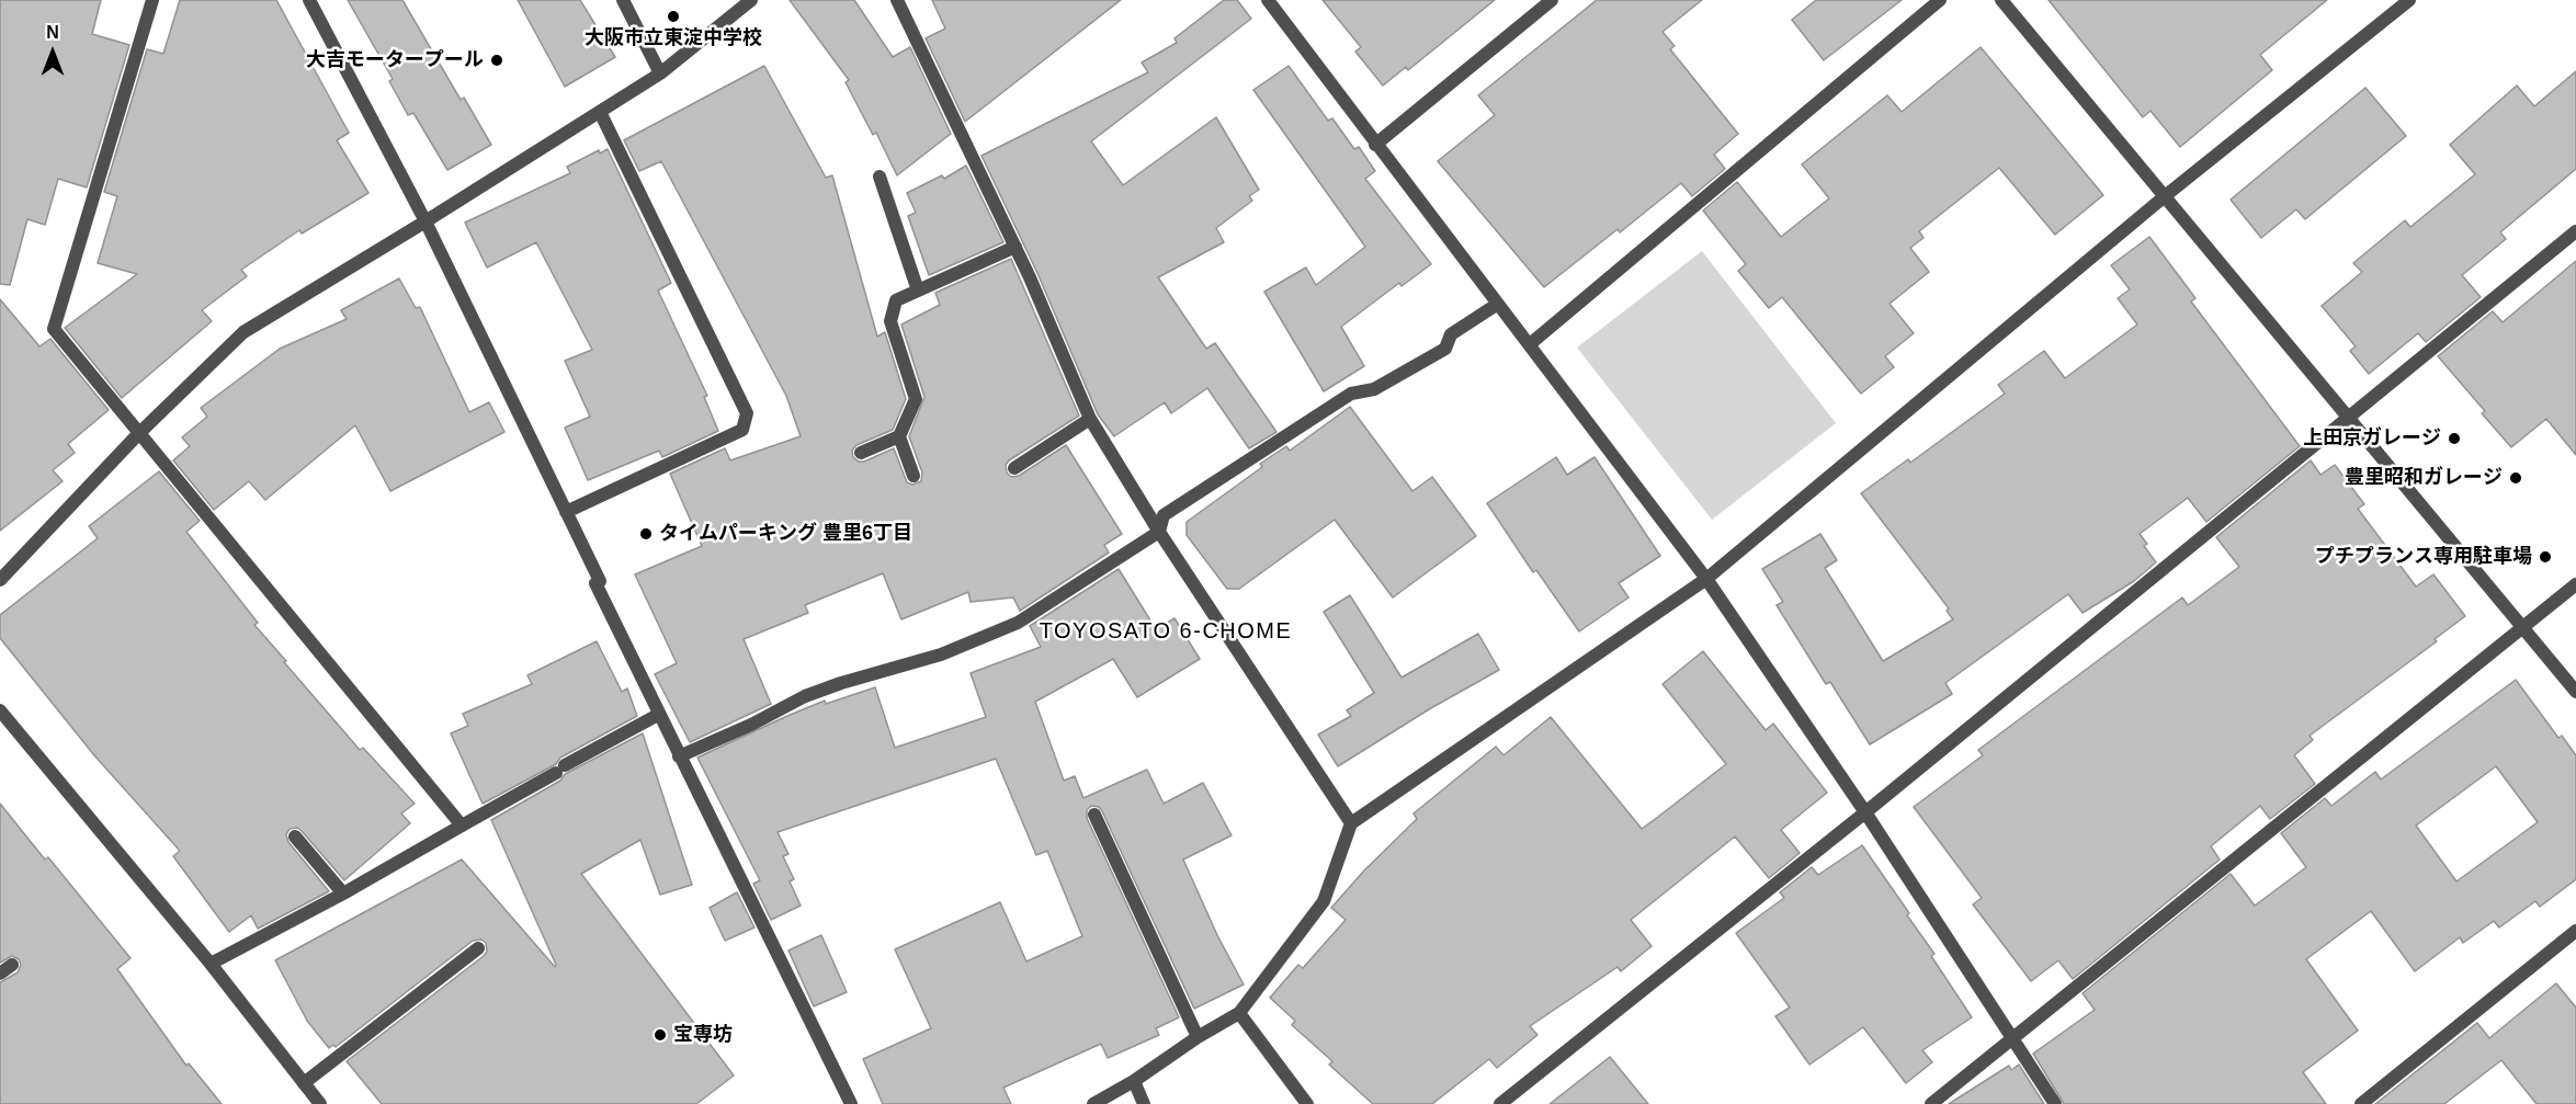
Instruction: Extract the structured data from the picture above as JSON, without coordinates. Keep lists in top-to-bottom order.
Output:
{
  "districts": ["TOYOSATO 6-CHOME"],
  "places": [
    "大阪市立東淀中学校",
    "大吉モータープール",
    "上田京ガレージ",
    "豊里昭和ガレージ",
    "タイムパーキング 豊里6丁目",
    "プチプランス専用駐車場",
    "宝専坊"
  ],
  "north": "top"
}
